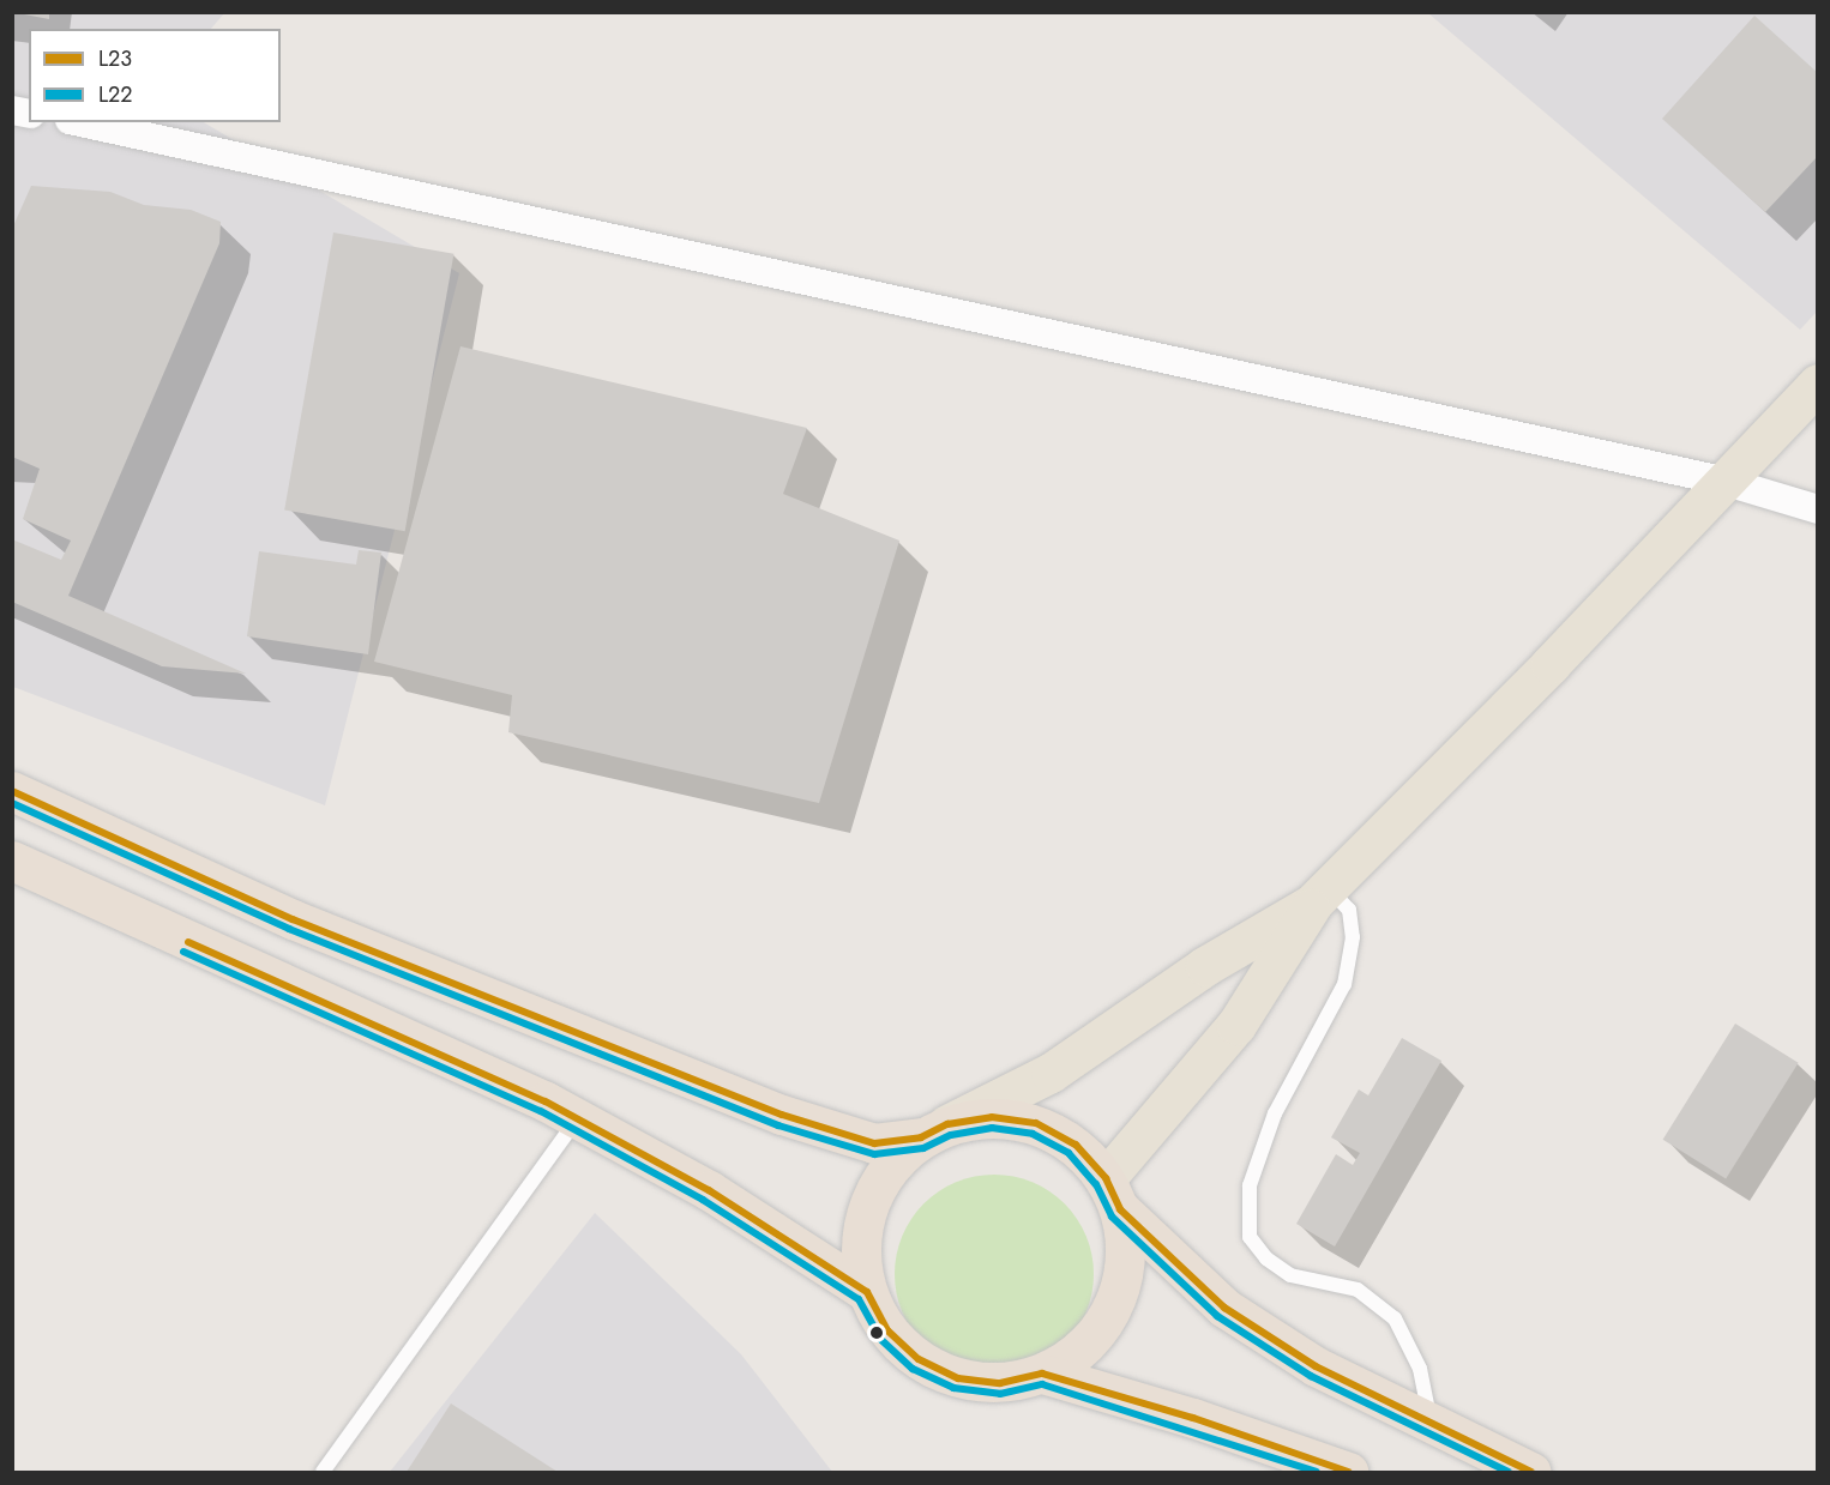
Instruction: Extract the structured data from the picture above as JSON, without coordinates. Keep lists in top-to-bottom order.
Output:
{
  "lines": ["transit line L23", "transit line L22"],
  "legend": ["L23", "L22"]
}
